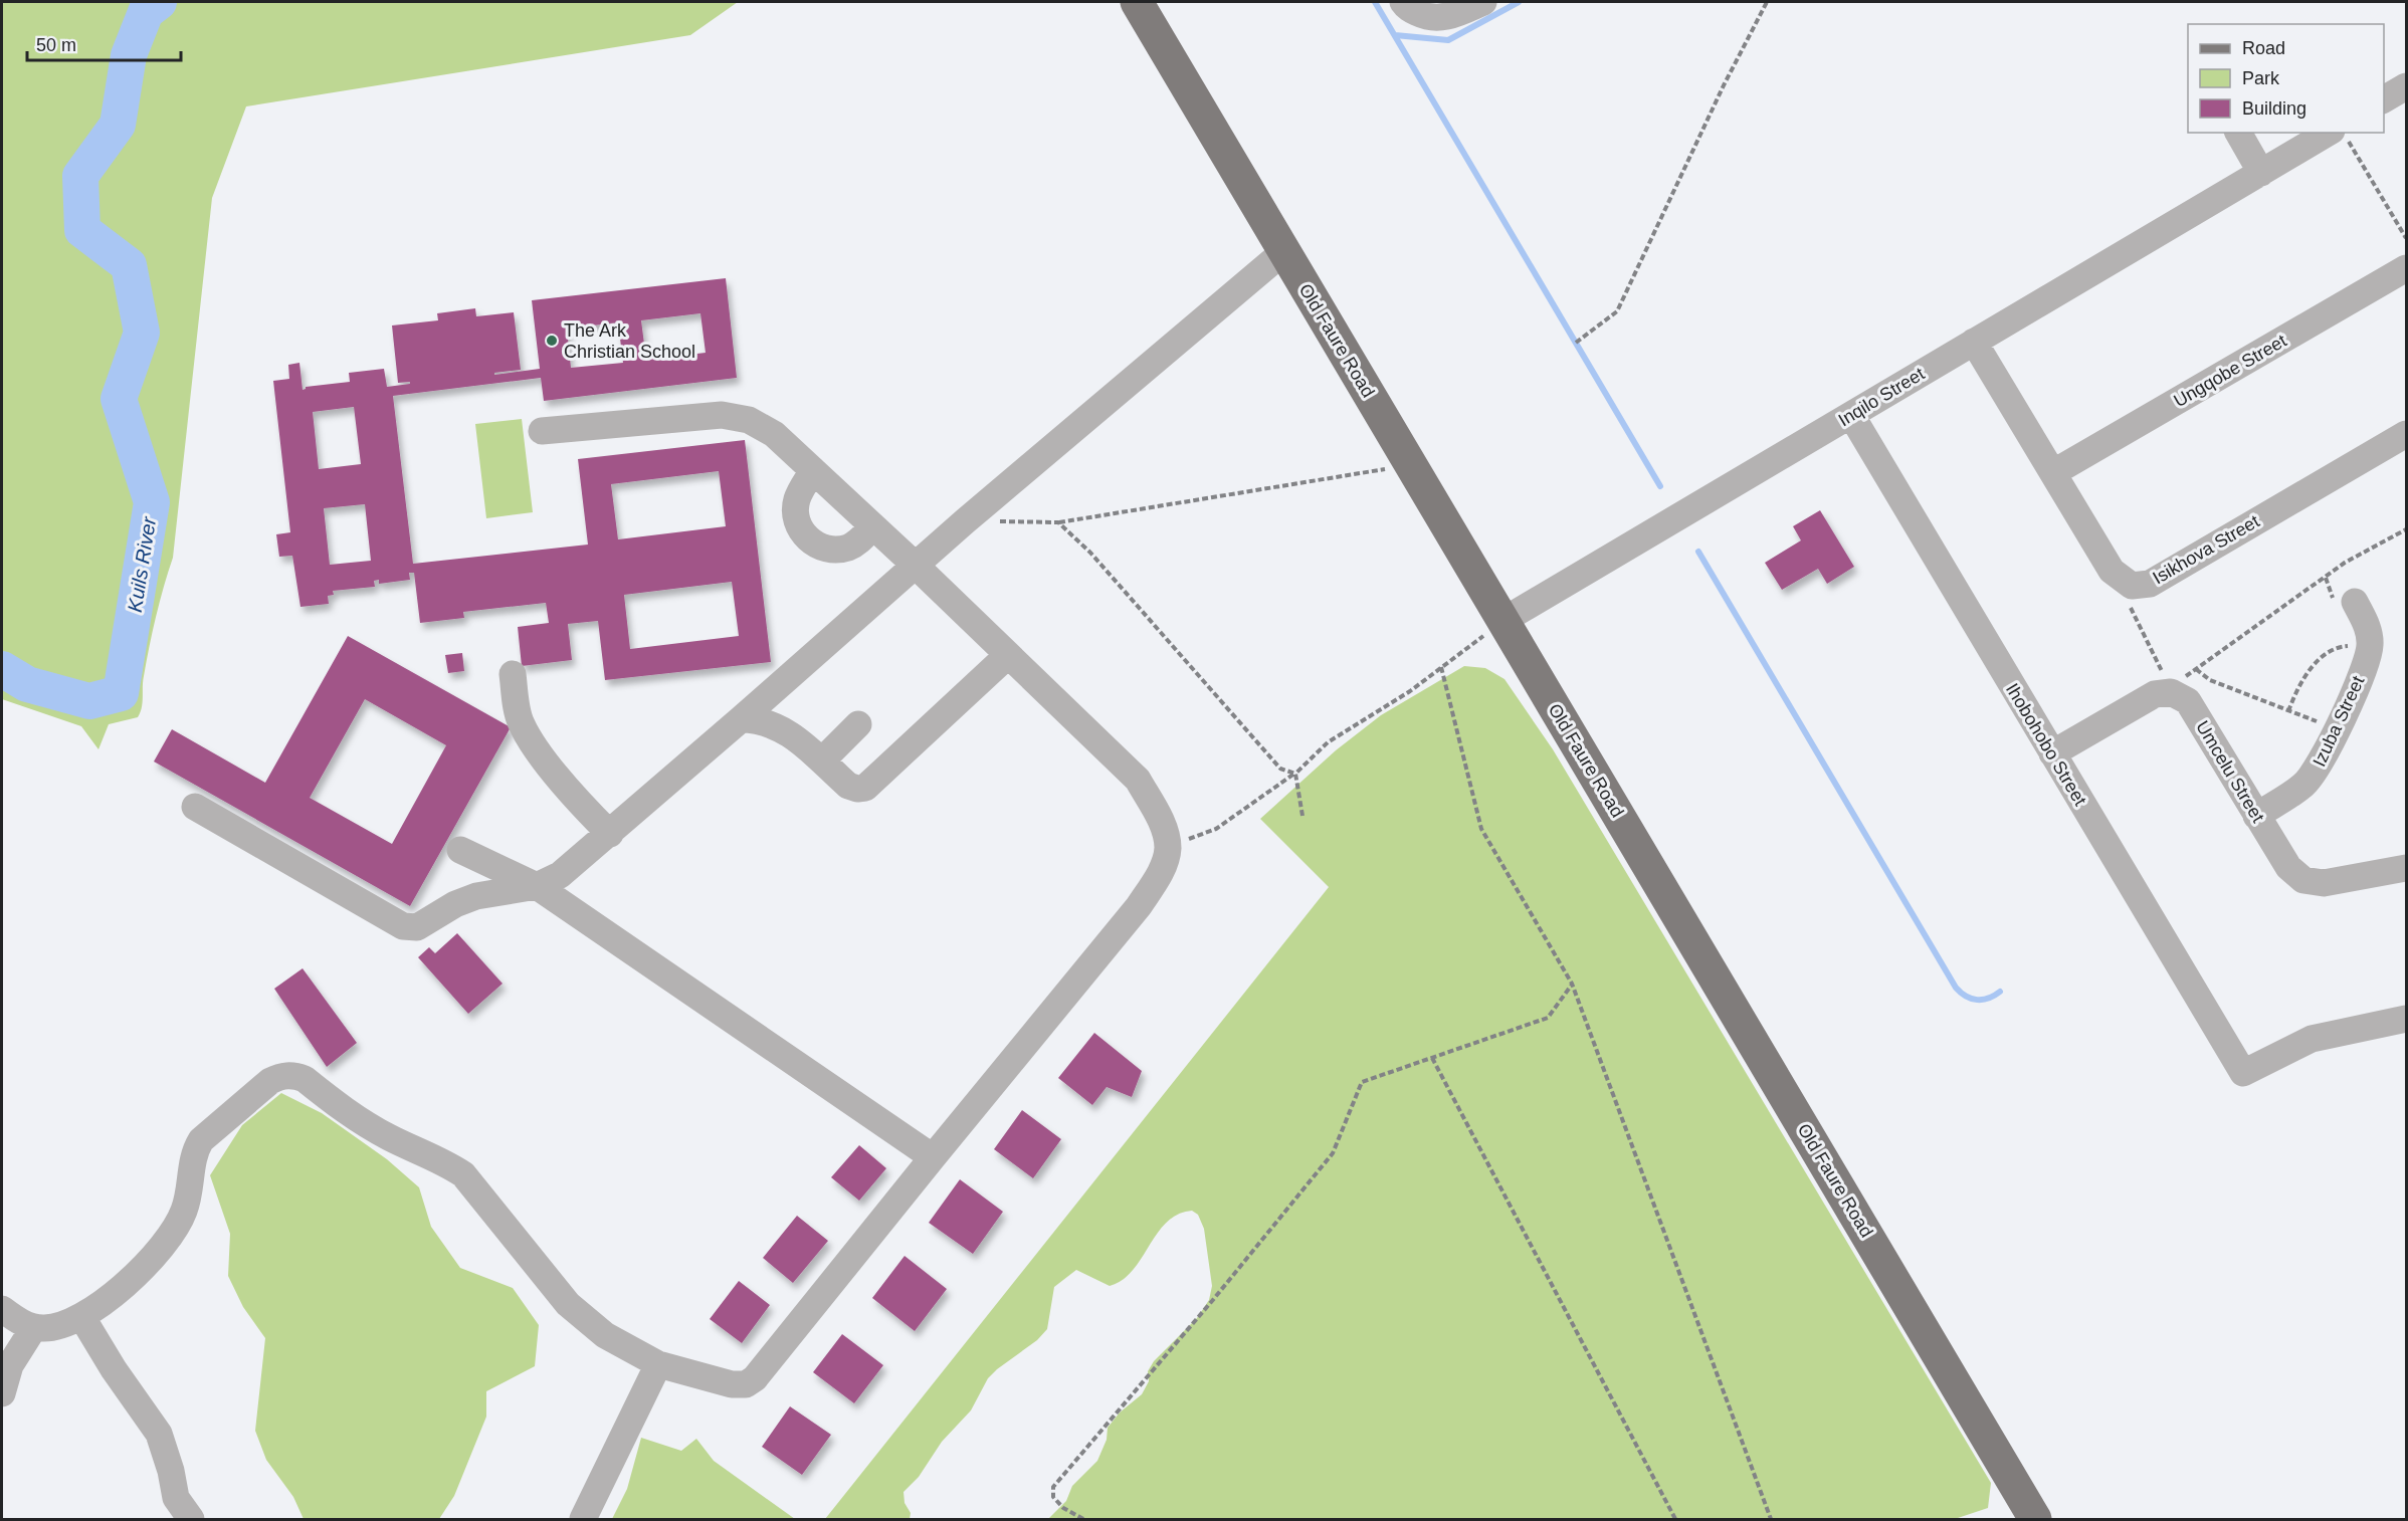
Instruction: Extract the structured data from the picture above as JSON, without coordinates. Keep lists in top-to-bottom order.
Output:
{
  "streets": {
    "main road": ["Old Faure Road"],
    "street": [
      "Ungqobe Street",
      "Inqilo Street",
      "Isikhova Street",
      "Izuba Street",
      "Ihobohobo Street",
      "Umcelu Street"
    ]
  },
  "crossings": [
    ["Old Faure Road", "Inqilo Street"],
    ["Ungqobe Street", "Isikhova Street"],
    ["Inqilo Street", "Isikhova Street"],
    ["Inqilo Street", "Ihobohobo Street"],
    ["Izuba Street", "Umcelu Street"]
  ],
  "water": ["Kuils River"],
  "places": ["The Ark Christian School"],
  "legend": ["Road", "Park", "Building"],
  "scale_bar": "50 m"
}
